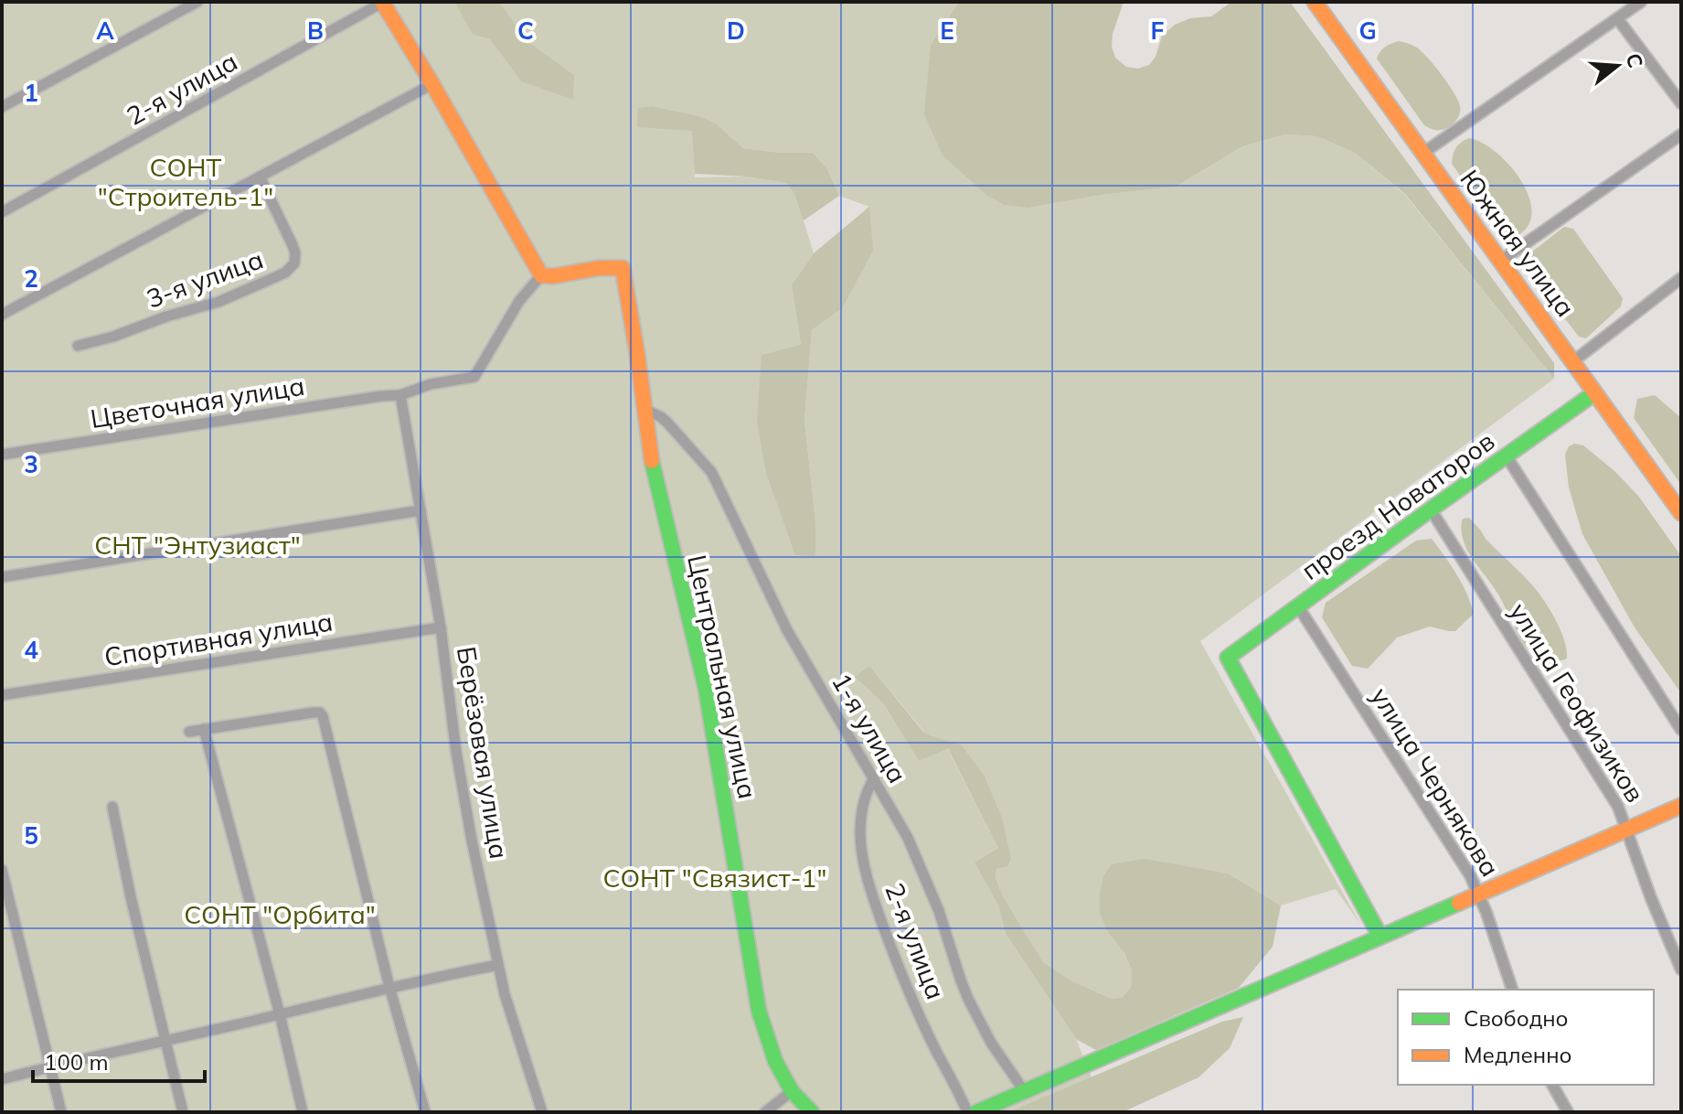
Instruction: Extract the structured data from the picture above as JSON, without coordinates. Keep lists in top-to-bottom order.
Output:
{
  "streets": {
    "street": [
      "2-я улица",
      "Южная улица",
      "3-я улица",
      "Цветочная улица",
      "проезд Новаторов",
      "Спортивная улица",
      "Центральная улица",
      "улица Геофизиков",
      "1-я улица",
      "Берёзовая улица",
      "улица Чернякова"
    ]
  },
  "crossings": [
    ["2-я улица", "1-я улица"],
    ["Южная улица", "проезд Новаторов"],
    ["Цветочная улица", "Центральная улица"],
    ["Цветочная улица", "Берёзовая улица"],
    ["проезд Новаторов", "улица Геофизиков"],
    ["проезд Новаторов", "улица Чернякова"],
    ["Спортивная улица", "Берёзовая улица"],
    ["Центральная улица", "1-я улица"]
  ],
  "parks": [
    "СОНТ \"Строитель-1\"",
    "СНТ \"Энтузиаст\"",
    "СОНТ \"Связист-1\"",
    "СОНТ \"Орбита\""
  ],
  "legend": ["Свободно", "Медленно"],
  "scale_bar": "100 m",
  "north": "right",
  "grid": {
    "columns": [
      "A",
      "B",
      "C",
      "D",
      "E",
      "F",
      "G"
    ],
    "rows": [
      "1",
      "2",
      "3",
      "4",
      "5"
    ]
  }
}
